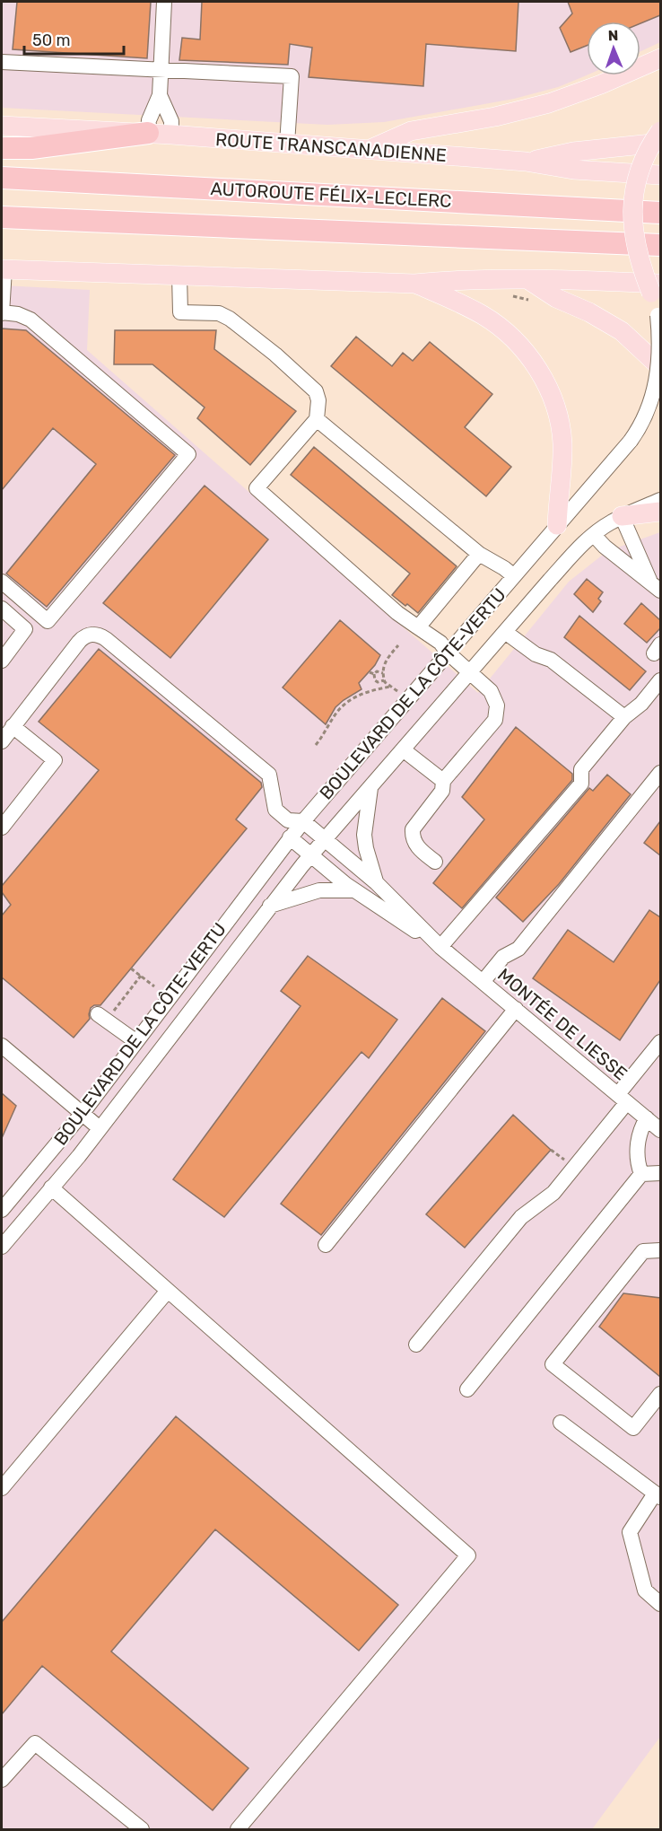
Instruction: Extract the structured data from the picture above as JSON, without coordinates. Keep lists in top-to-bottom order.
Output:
{
  "streets": {
    "highway": ["AUTOROUTE FÉLIX-LECLERC"],
    "main road": ["ROUTE TRANSCANADIENNE", "BOULEVARD DE LA CÔTE-VERTU"],
    "street": ["MONTÉE DE LIESSE"]
  },
  "crossings": [
    ["BOULEVARD DE LA CÔTE-VERTU", "MONTÉE DE LIESSE"]
  ],
  "scale_bar": "50 m",
  "north": "top"
}
